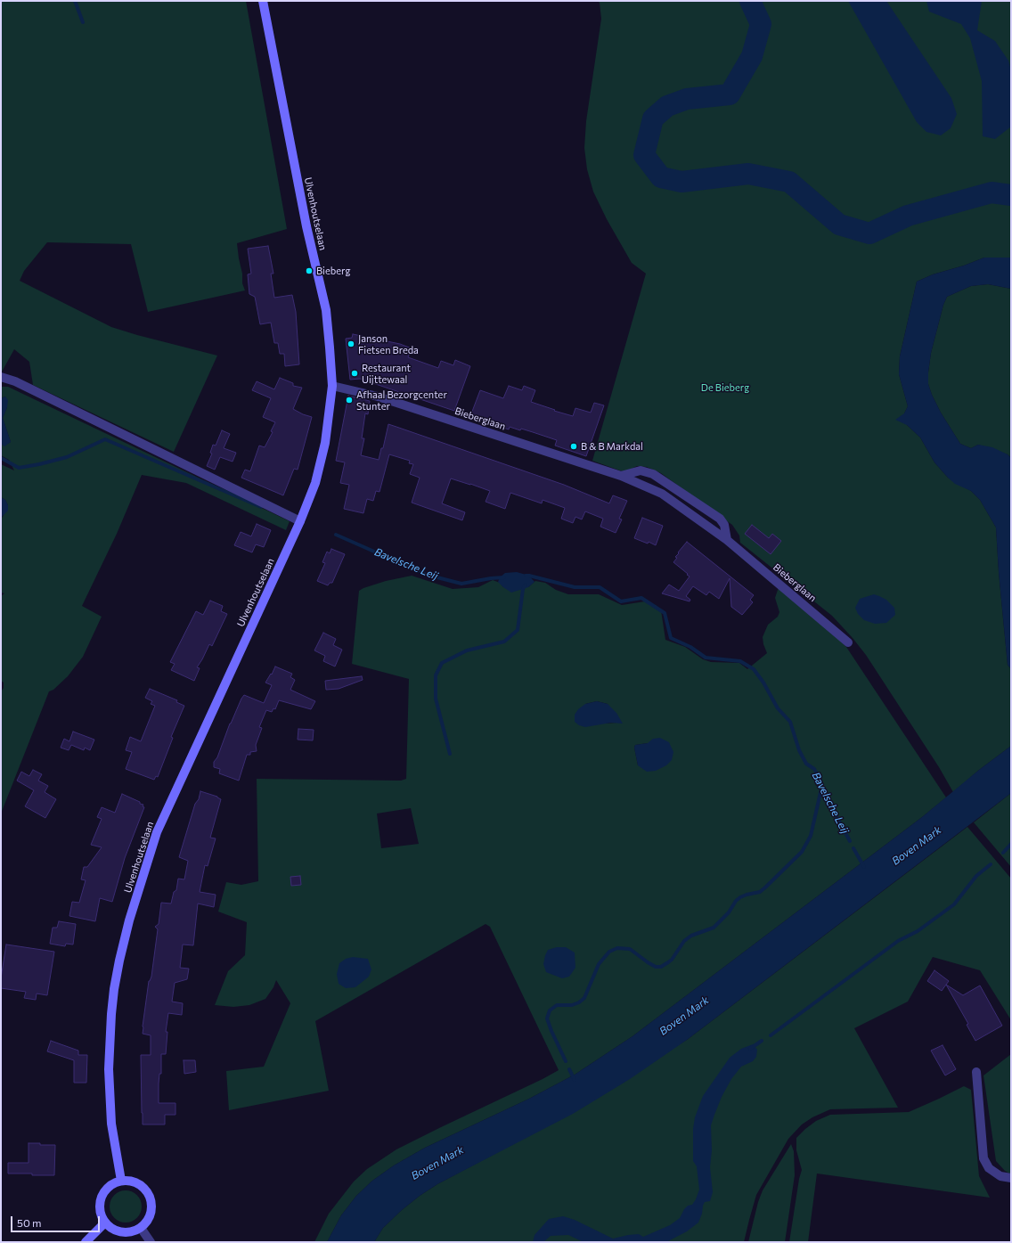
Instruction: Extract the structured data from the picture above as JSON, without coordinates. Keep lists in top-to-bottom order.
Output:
{
  "streets": {
    "main road": ["Ulvenhoutselaan"],
    "street": ["Bieberglaan"]
  },
  "crossings": [
    ["Ulvenhoutselaan", "Bieberglaan"]
  ],
  "water": ["Bavelsche Leij", "Boven Mark"],
  "parks": ["De Bieberg"],
  "places": [
    "Bieberg",
    "Janson Fietsen Breda",
    "Restaurant Uijttewaal",
    "Afhaal Bezorgcenter Stunter",
    "B & B Markdal"
  ],
  "scale_bar": "50 m"
}
